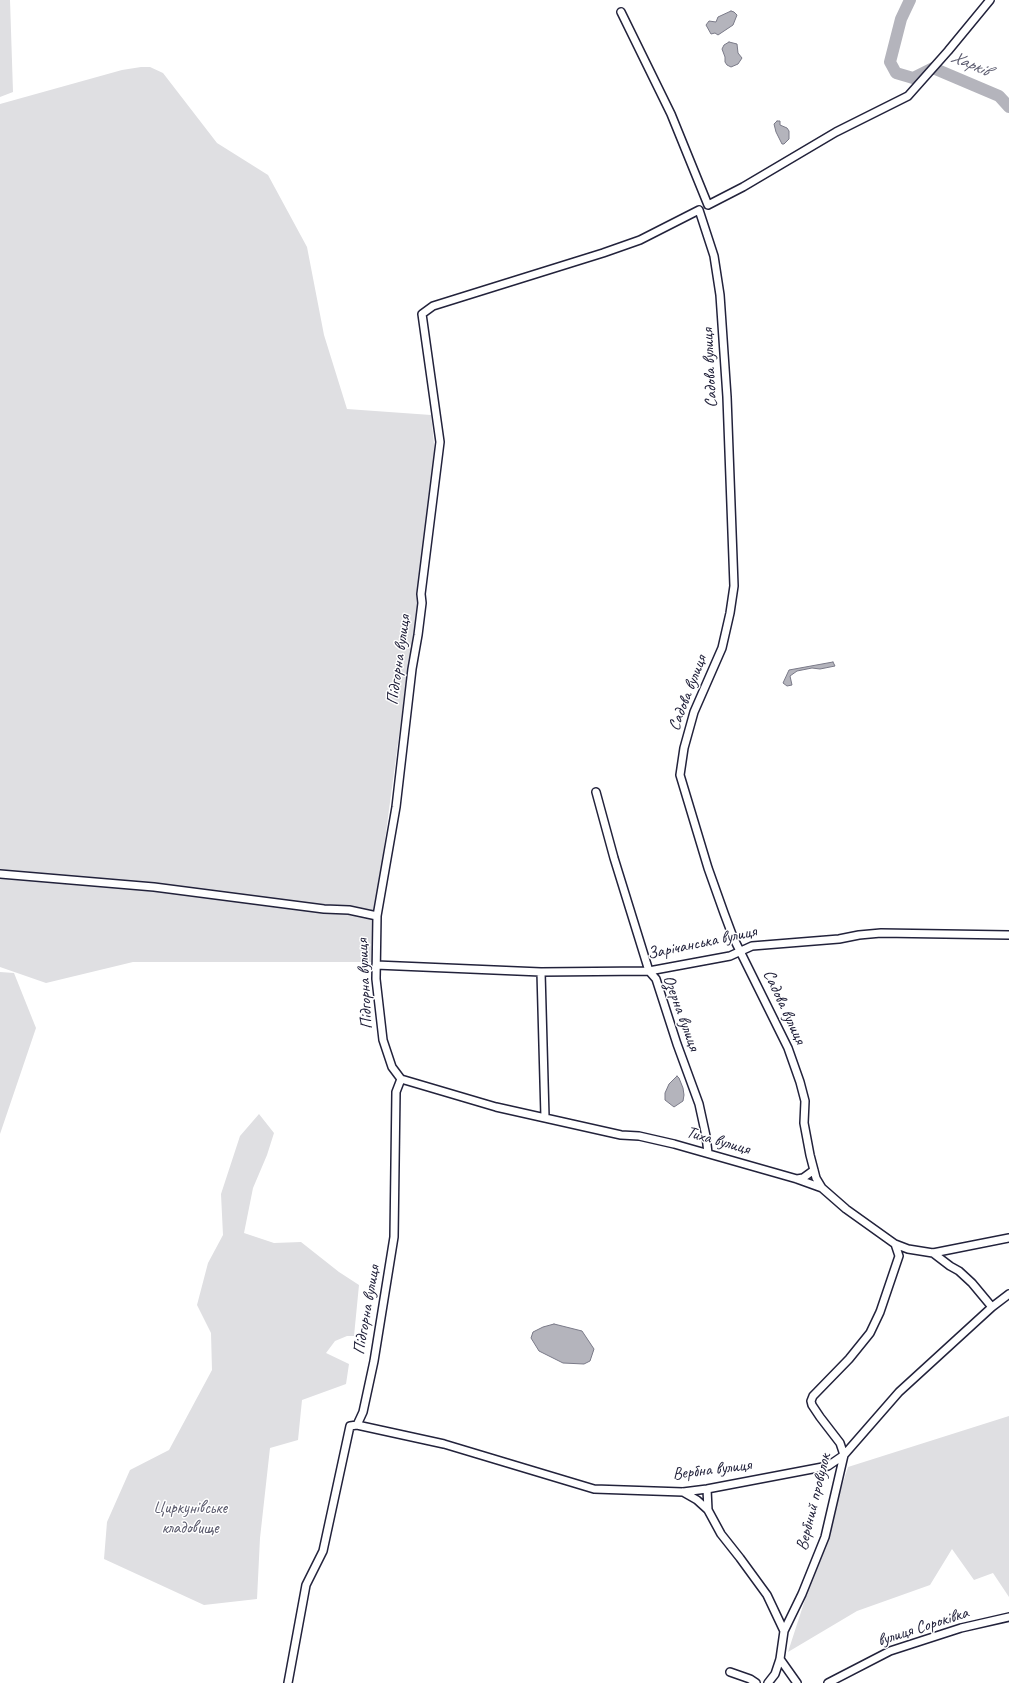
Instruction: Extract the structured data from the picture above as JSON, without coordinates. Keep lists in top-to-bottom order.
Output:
{
  "streets": {
    "street": [
      "Садова вулиця",
      "Підгорна вулиця",
      "Зарічанська вулиця",
      "Озерна вулиця",
      "Тиха вулиця",
      "Вербна вулиця",
      "Вербний провулок",
      "вулиця Сороківка"
    ]
  },
  "crossings": [
    ["Садова вулиця", "Підгорна вулиця"],
    ["Садова вулиця", "Зарічанська вулиця"],
    ["Садова вулиця", "Тиха вулиця"],
    ["Підгорна вулиця", "Зарічанська вулиця"],
    ["Підгорна вулиця", "Тиха вулиця"],
    ["Підгорна вулиця", "Вербна вулиця"],
    ["Зарічанська вулиця", "Озерна вулиця"],
    ["Озерна вулиця", "Тиха вулиця"],
    ["Тиха вулиця", "Вербний провулок"],
    ["Вербна вулиця", "Вербний провулок"]
  ],
  "water": ["Харків"],
  "parks": ["Циркунівське кладовище"]
}
